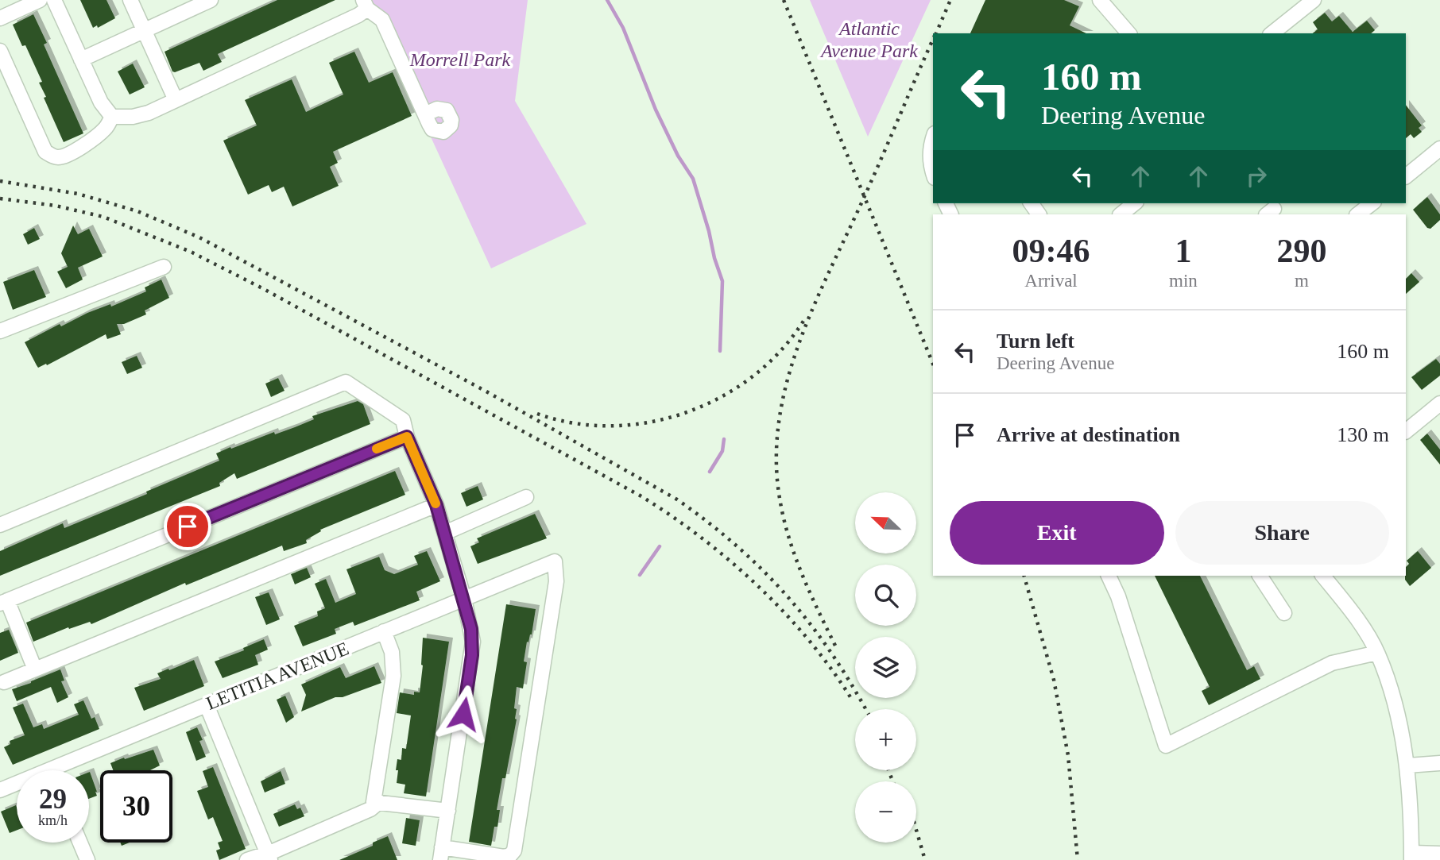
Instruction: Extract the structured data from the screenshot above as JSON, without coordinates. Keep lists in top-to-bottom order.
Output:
{
  "streets": {
    "street": ["LETITIA AVENUE"]
  },
  "parks": ["Atlantic Avenue Park", "Morrell Park"],
  "north": "top left",
  "page": {
    "turn": ["160 m", "Deering Avenue"],
    "eta": [
      "09:46",
      "Arrival",
      "1",
      "min",
      "290",
      "m"
    ],
    "list": [
      {
        "name": "Turn left",
        "note": "Deering Avenue",
        "value": "160 m"
      },
      {
        "name": "Arrive at destination",
        "value": "130 m"
      }
    ],
    "buttons": ["Exit", "Share"],
    "map_buttons": ["+", "−"],
    "speed": "29 km/h",
    "limit": "30"
  }
}
